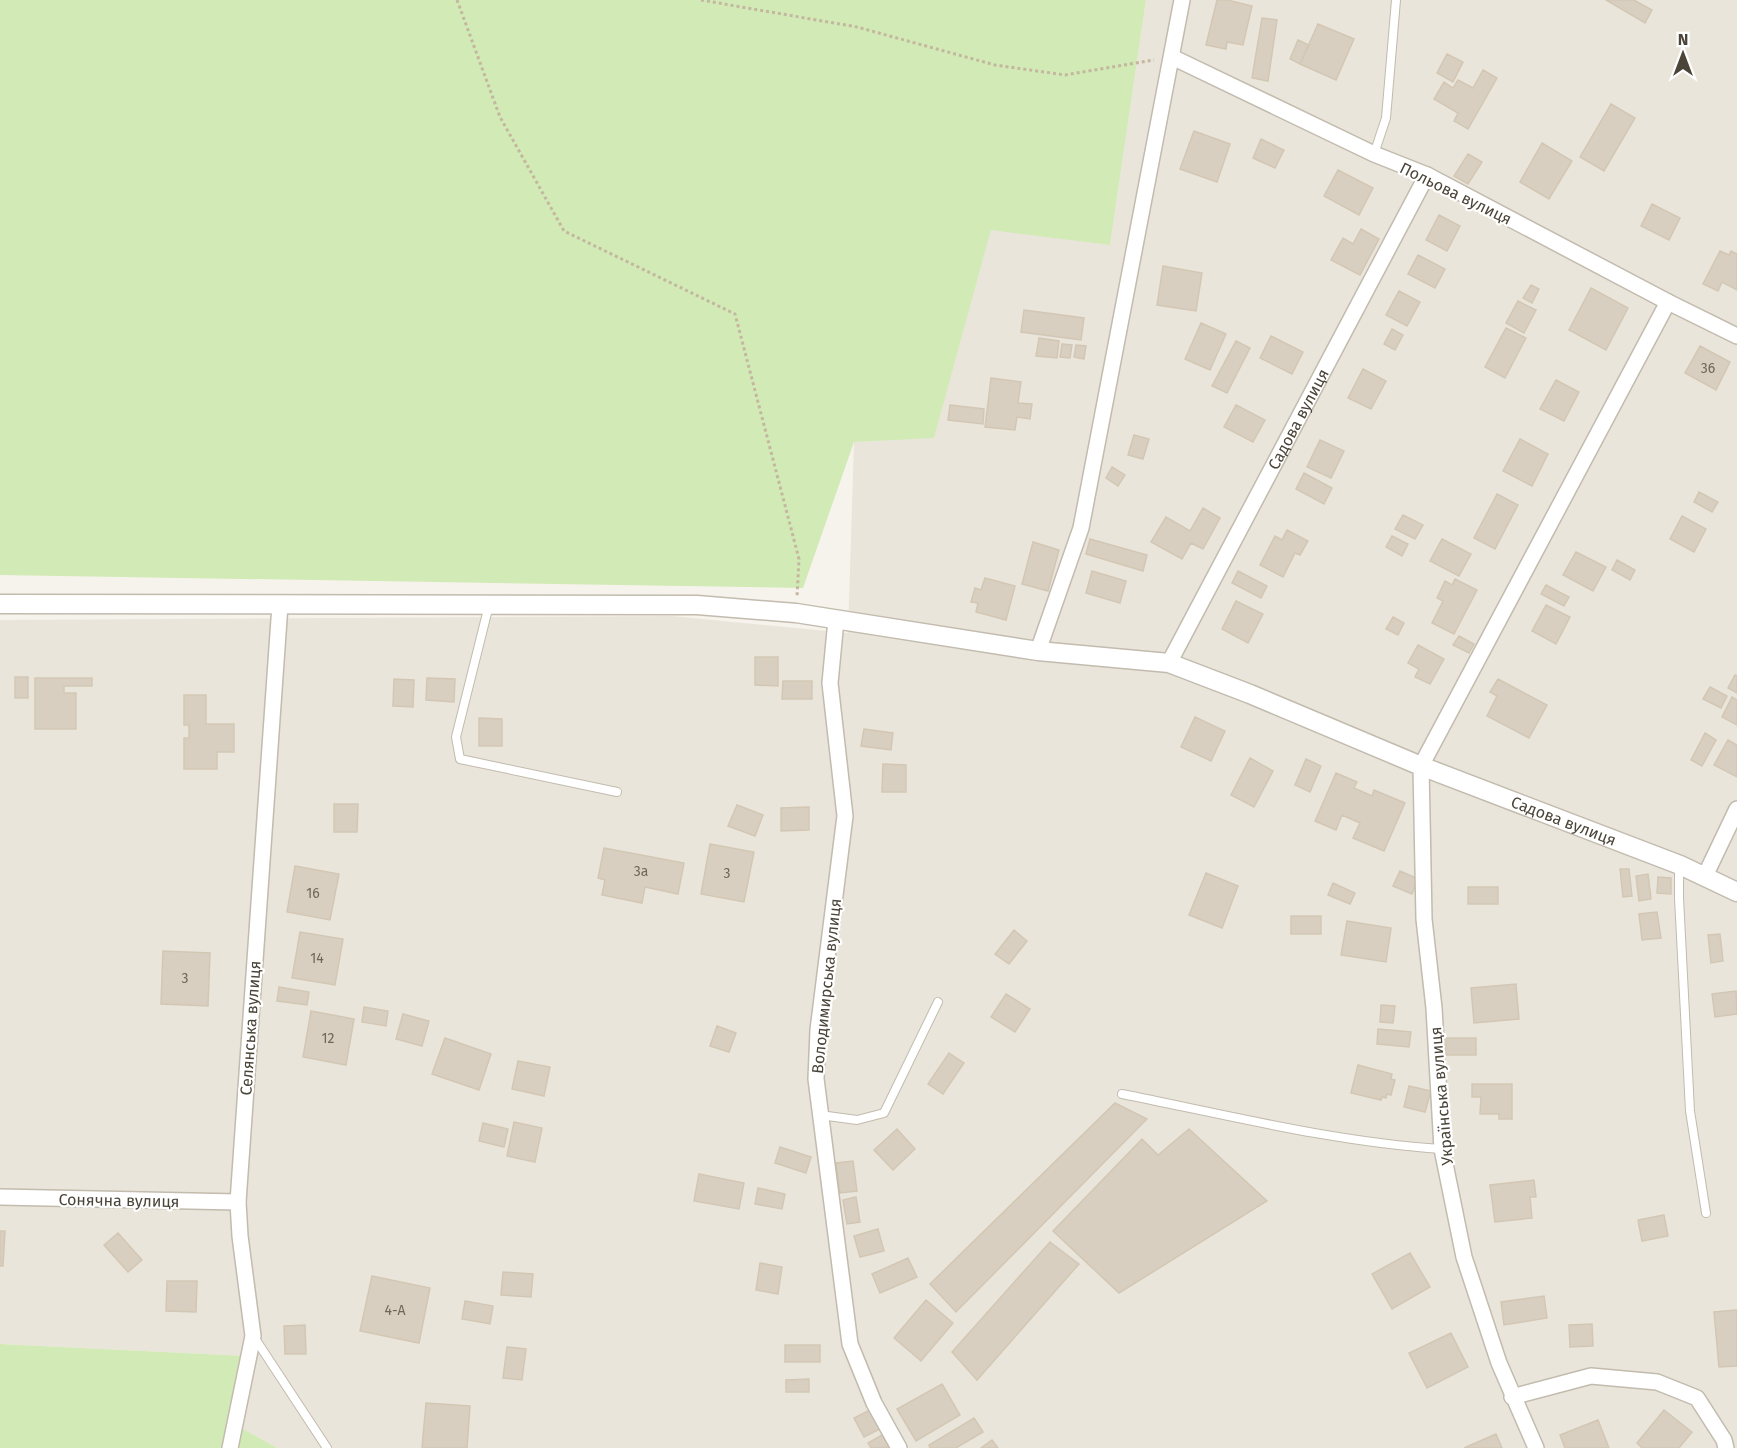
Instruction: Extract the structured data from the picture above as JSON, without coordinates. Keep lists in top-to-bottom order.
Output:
{
  "streets": {
    "street": [
      "Польова вулиця",
      "Садова вулиця",
      "Володимирська вулиця",
      "Селянська вулиця",
      "Українська вулиця",
      "Сонячна вулиця"
    ]
  },
  "crossings": [
    ["Польова вулиця", "Садова вулиця"],
    ["Садова вулиця", "Володимирська вулиця"],
    ["Садова вулиця", "Селянська вулиця"],
    ["Садова вулиця", "Українська вулиця"],
    ["Селянська вулиця", "Сонячна вулиця"]
  ],
  "house_numbers": [
    "36",
    "3а",
    "3",
    "16",
    "14",
    "3",
    "12",
    "4-А"
  ],
  "north": "top"
}
